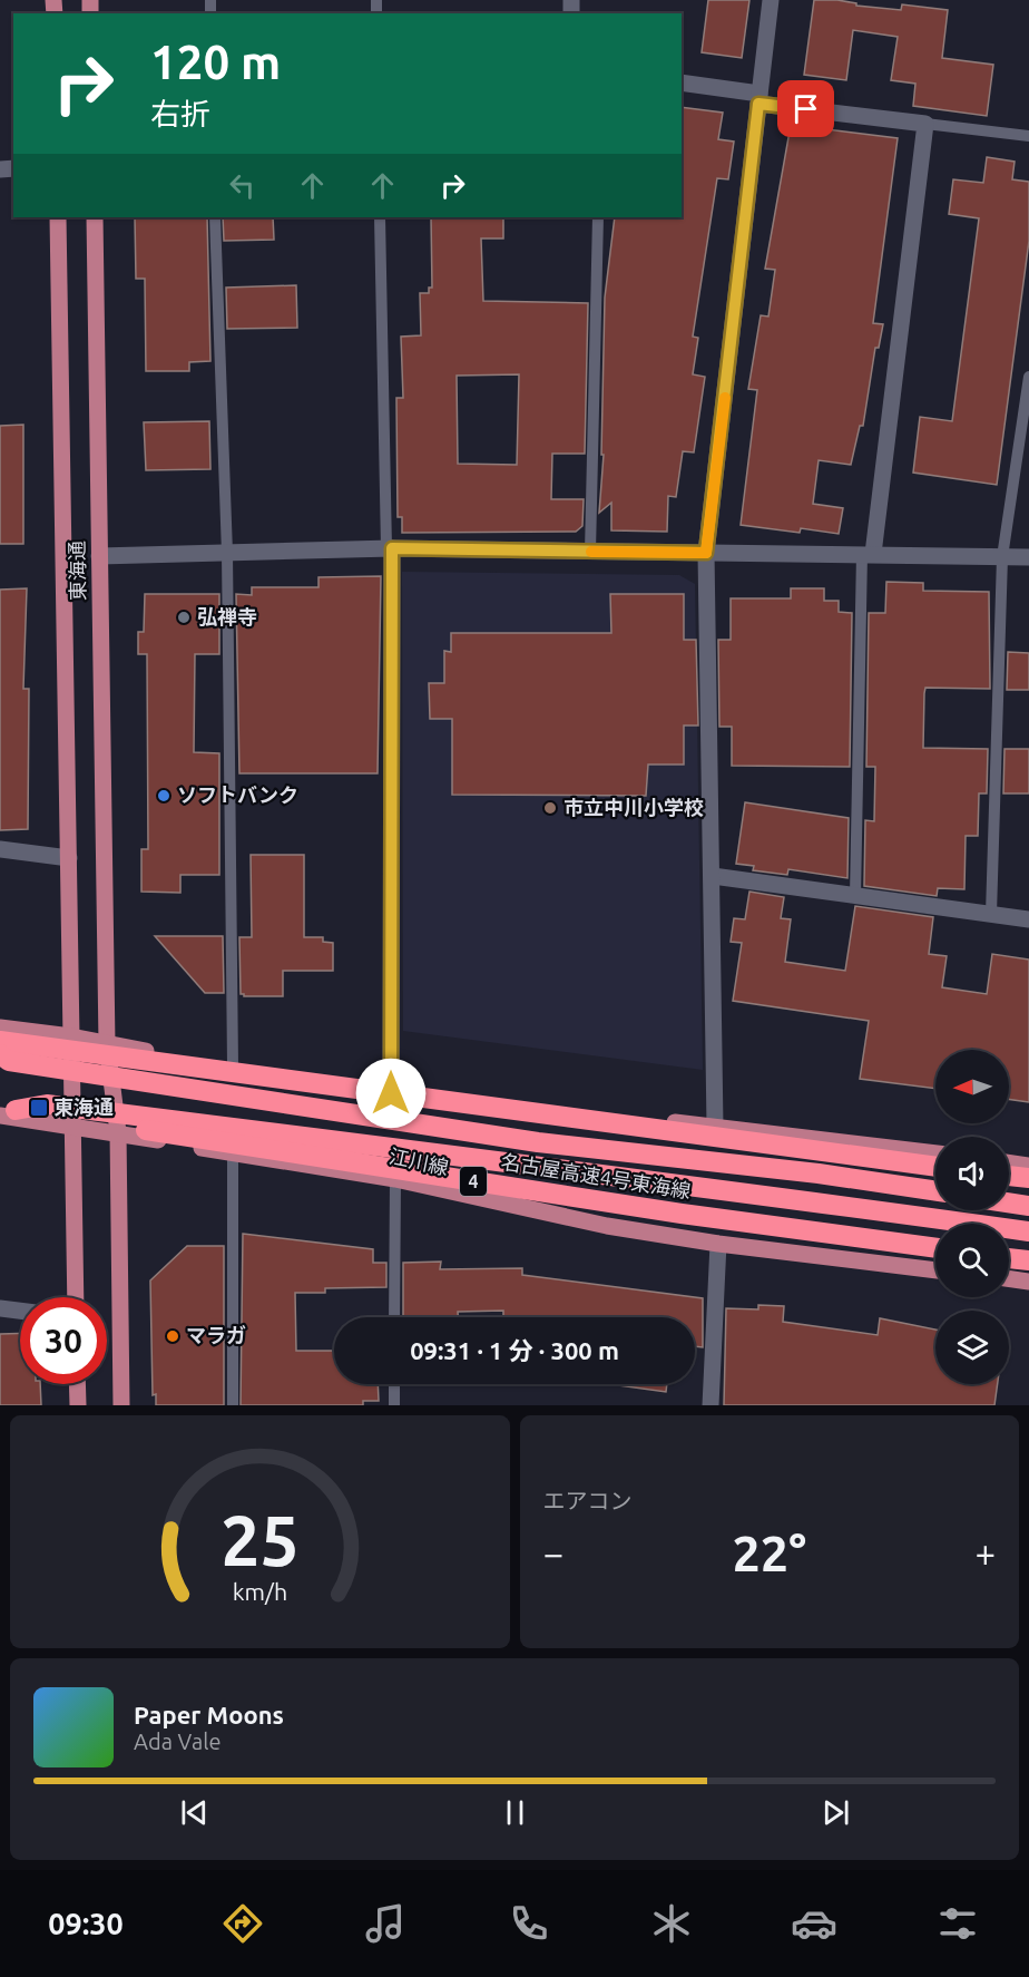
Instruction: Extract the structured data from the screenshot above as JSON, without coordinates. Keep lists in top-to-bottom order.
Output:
{
  "streets": {
    "highway": ["名古屋高速4号東海線", "4"],
    "main road": ["東海通", "江川線"]
  },
  "crossings": [
    ["東海通", "江川線"],
    ["江川線", "名古屋高速4号東海線"]
  ],
  "places": {
    "other": [
      "弘禅寺",
      "ソフトバンク",
      "市立中川小学校",
      "マラガ"
    ],
    "transit": ["東海通"]
  },
  "north": "left",
  "page": {
    "turn": ["120 m", "右折"],
    "limit": "30",
    "trip": "09:31 · 1 分 · 300 m",
    "tile": "エアコン",
    "heat": ["−", "22°", "+"],
    "song": ["Paper Moons", "Ada Vale"],
    "tabs": "09:30",
    "gauge": ["25", "km/h"]
  }
}
